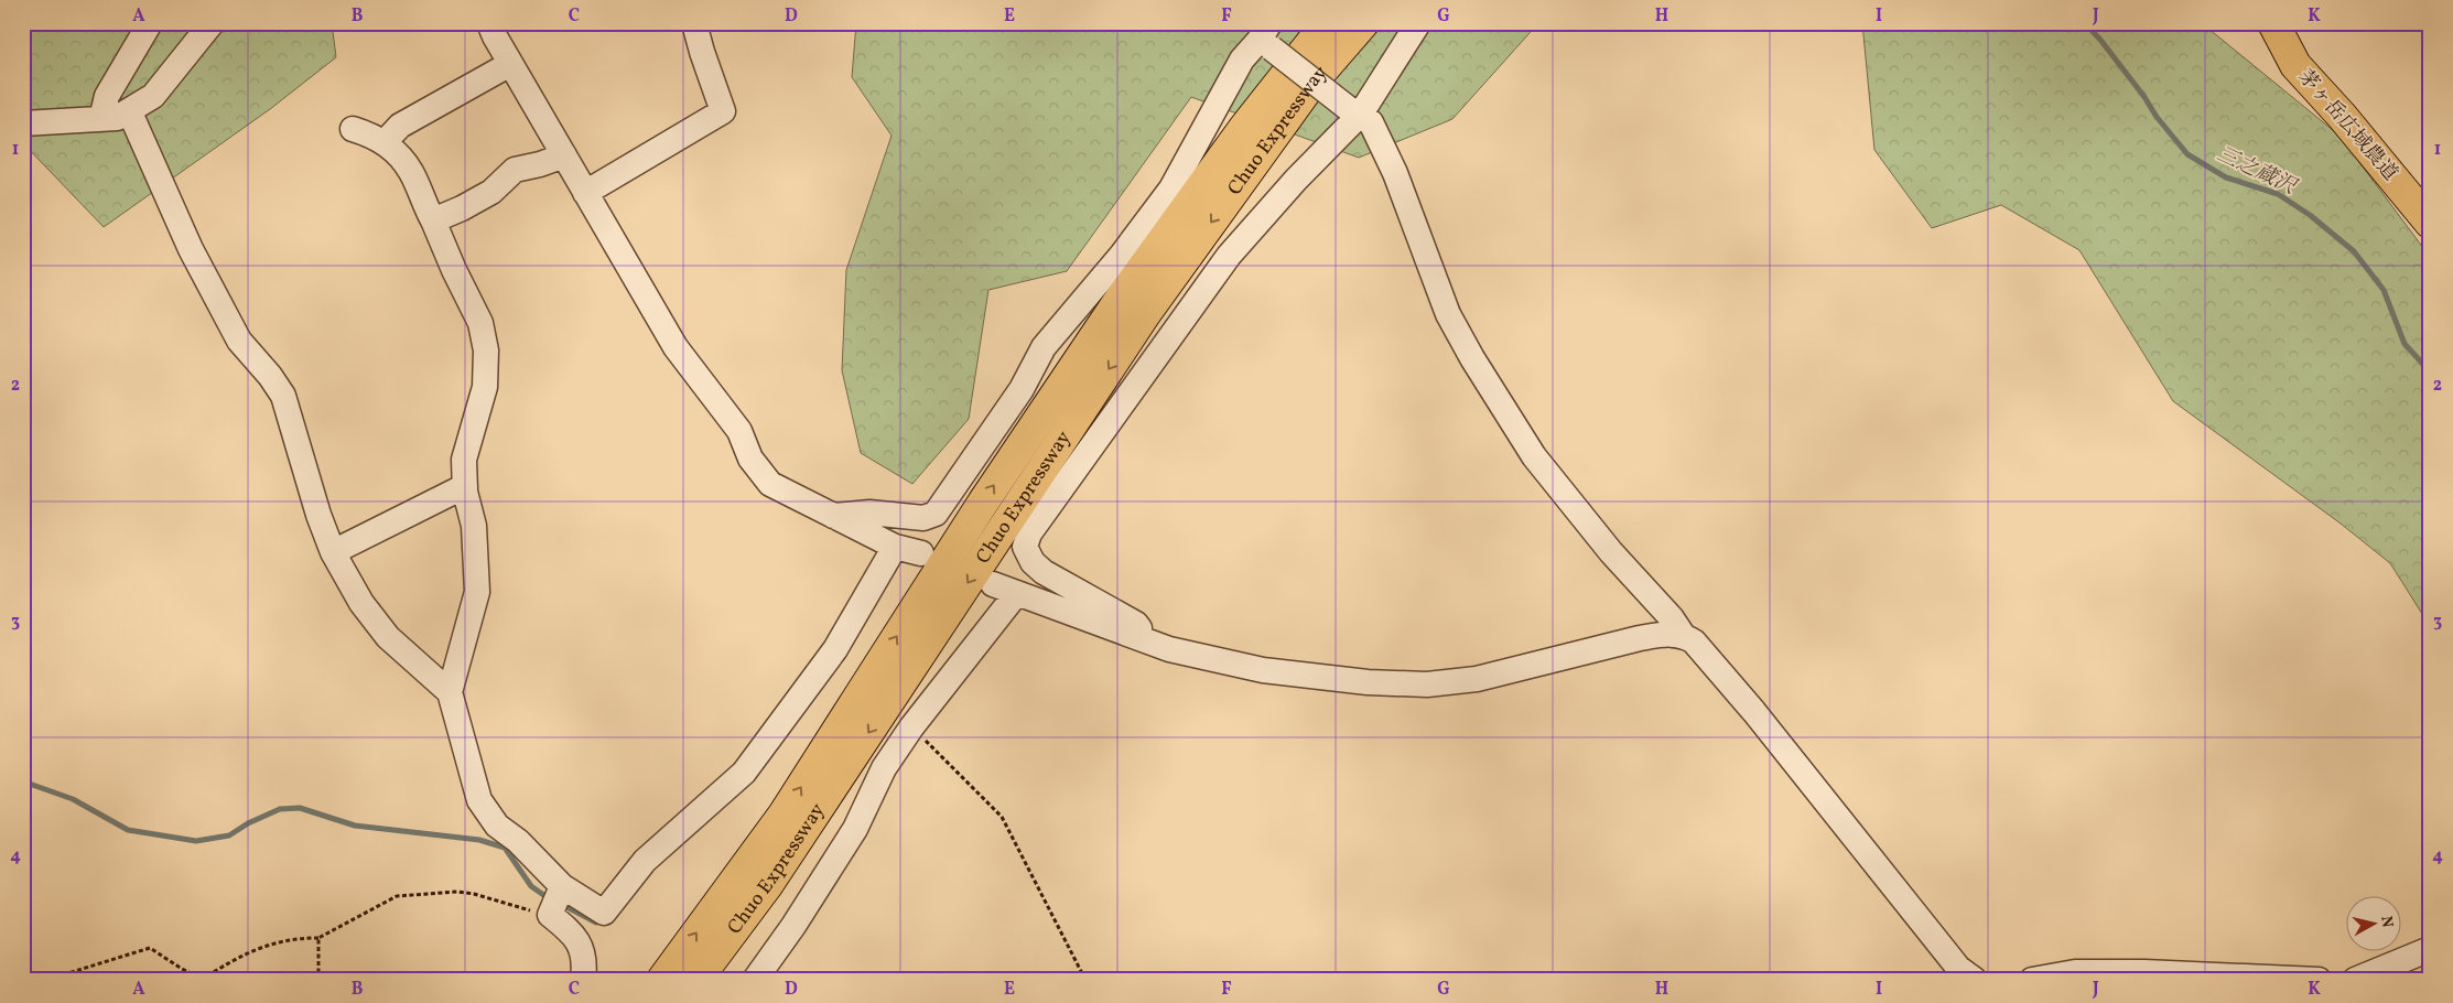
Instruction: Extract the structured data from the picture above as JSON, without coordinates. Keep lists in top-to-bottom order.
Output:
{
  "streets": {
    "main road": ["茅ヶ岳広域農道", "Chuo Expressway"]
  },
  "water": ["三之蔵沢"],
  "north": "right",
  "grid": {
    "columns": [
      "A",
      "B",
      "C",
      "D",
      "E",
      "F",
      "G",
      "H",
      "I",
      "J",
      "K"
    ],
    "rows": [
      "1",
      "2",
      "3",
      "4"
    ]
  }
}
